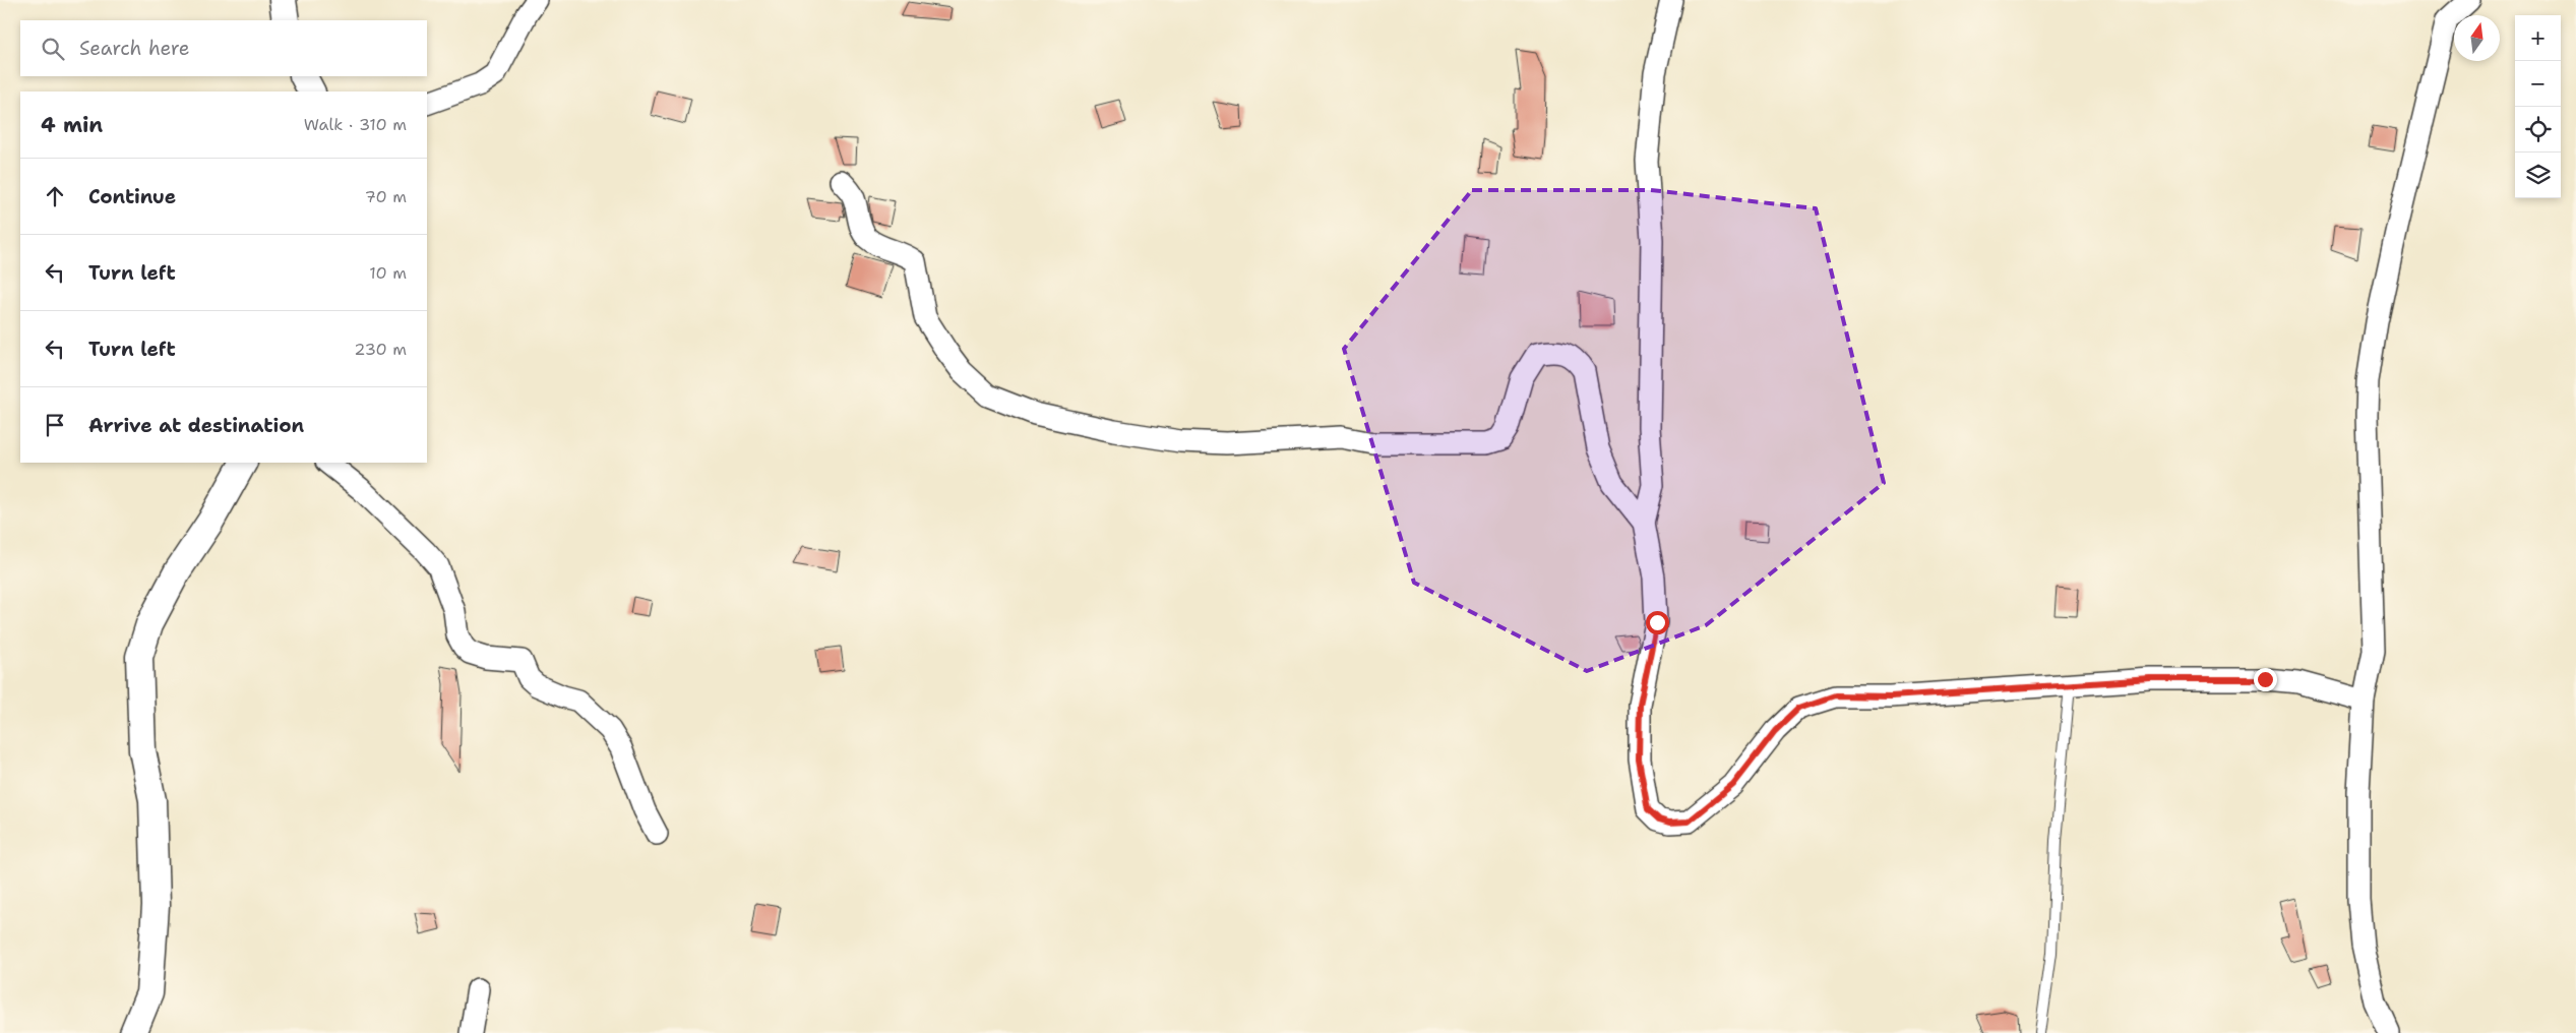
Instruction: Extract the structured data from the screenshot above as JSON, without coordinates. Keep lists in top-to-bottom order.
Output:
{
  "north": "top",
  "page": {
    "map_buttons": ["+", "−"],
    "search": "Search here",
    "heading": ["4 min", "Walk · 310 m"],
    "list": [
      ["Continue", "70 m"],
      ["Turn left", "10 m"],
      ["Turn left", "230 m"],
      "Arrive at destination"
    ]
  }
}
